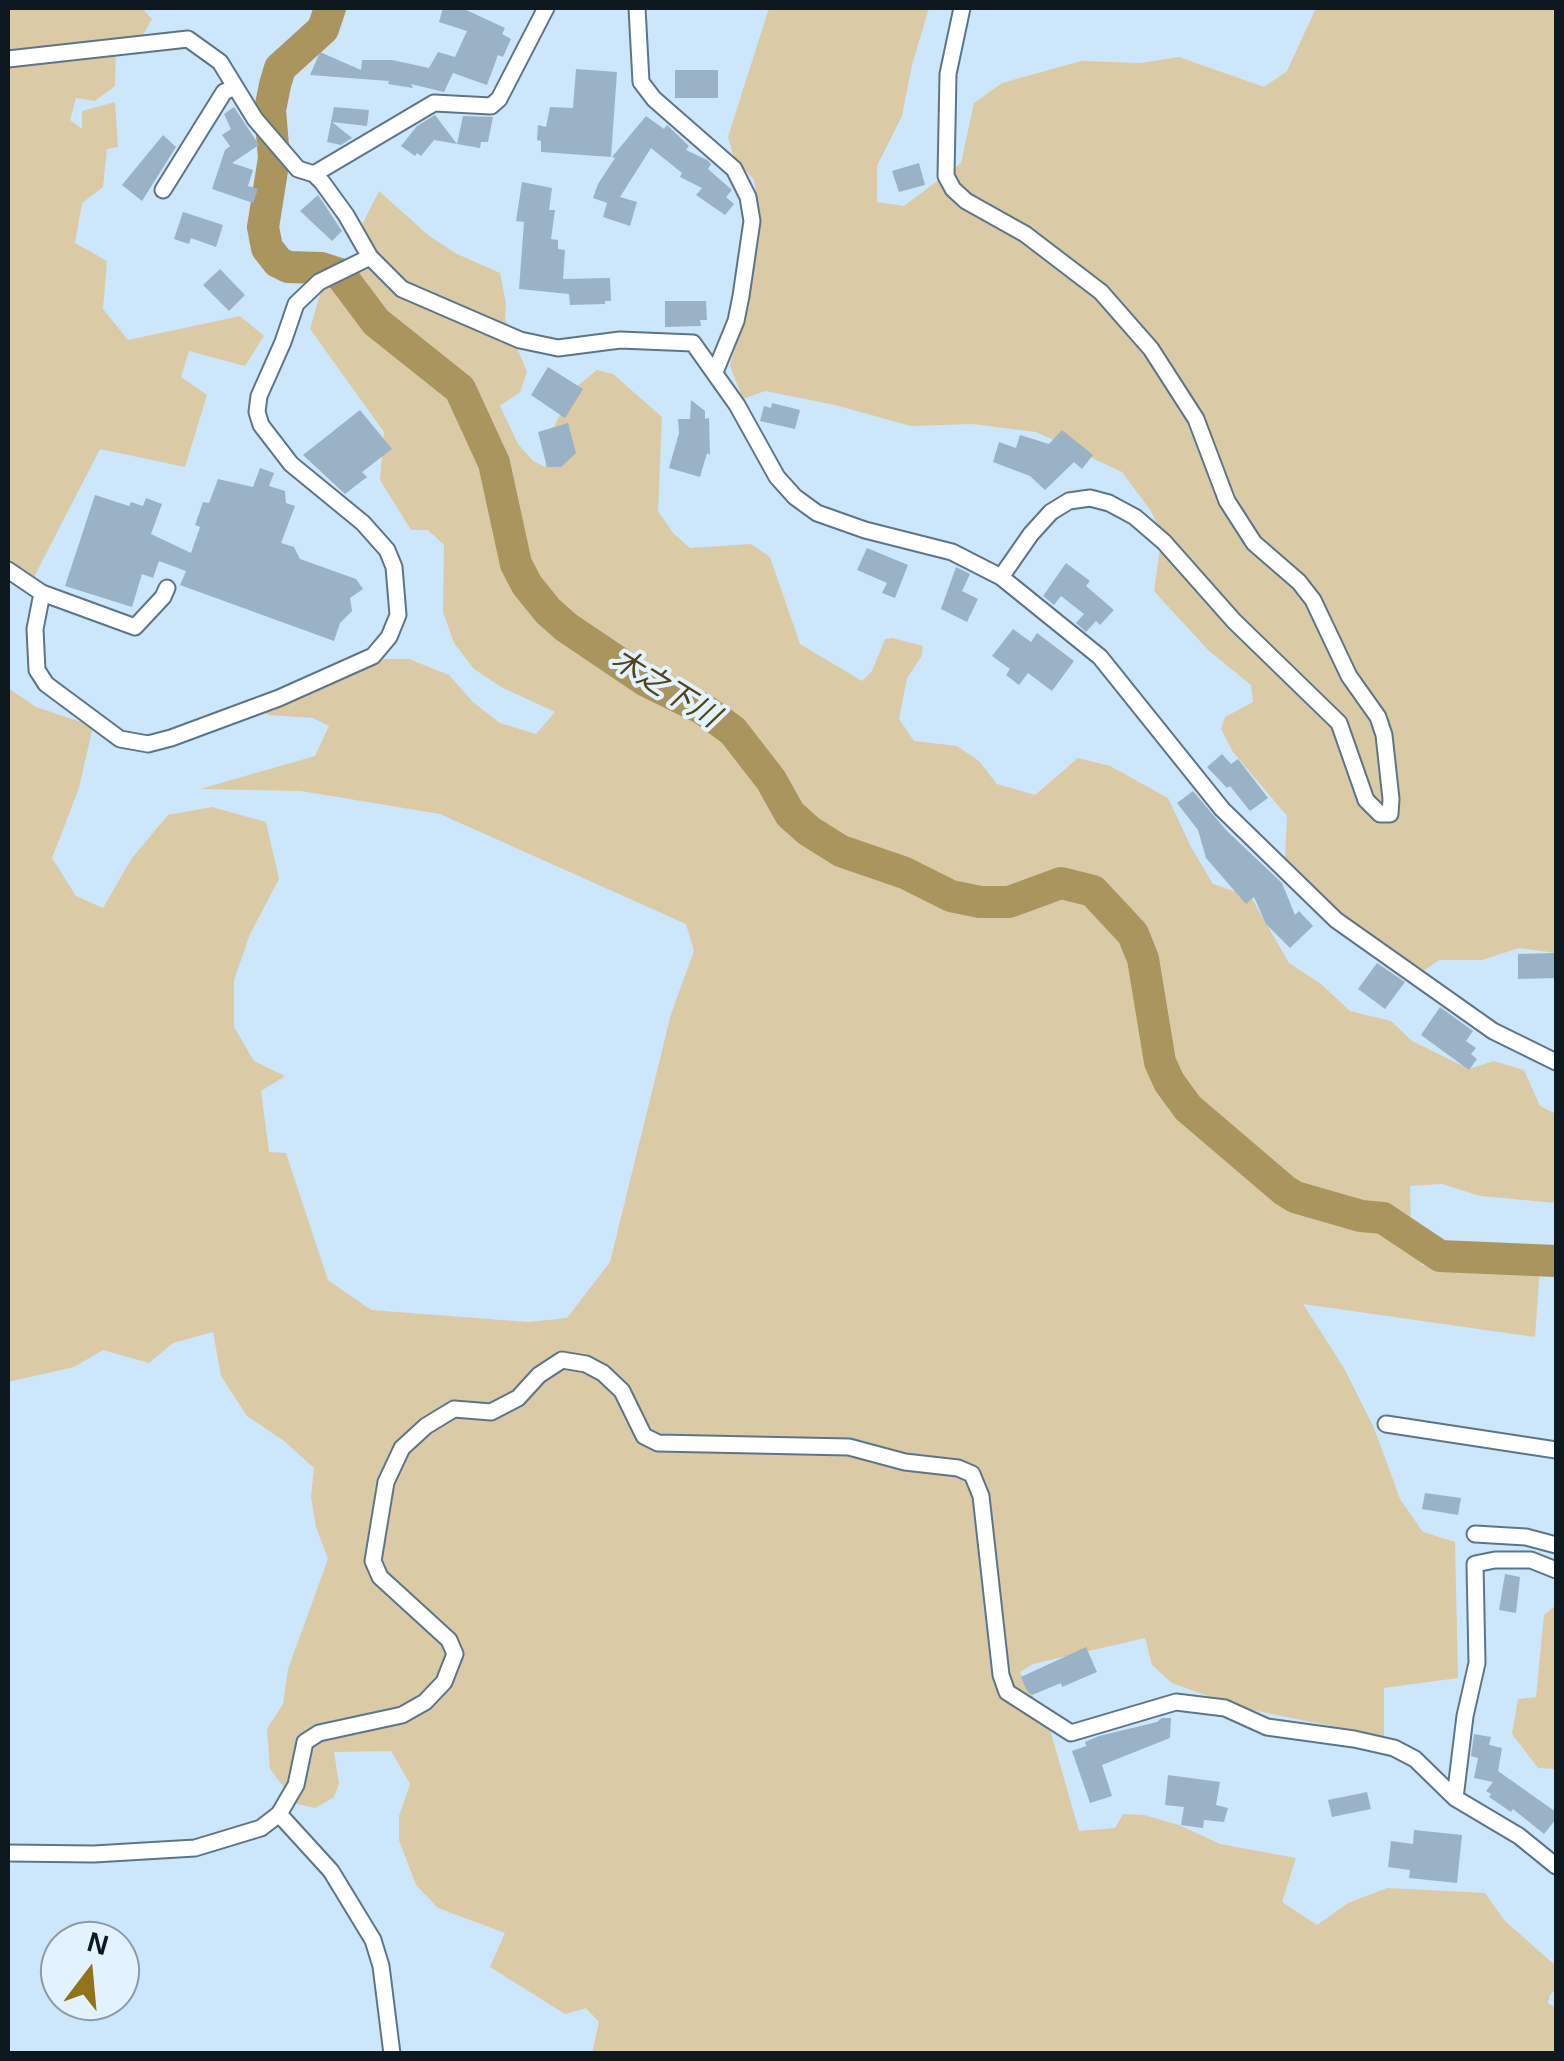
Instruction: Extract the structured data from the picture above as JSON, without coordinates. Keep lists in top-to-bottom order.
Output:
{
  "water": ["木之下川"],
  "north": "top"
}
